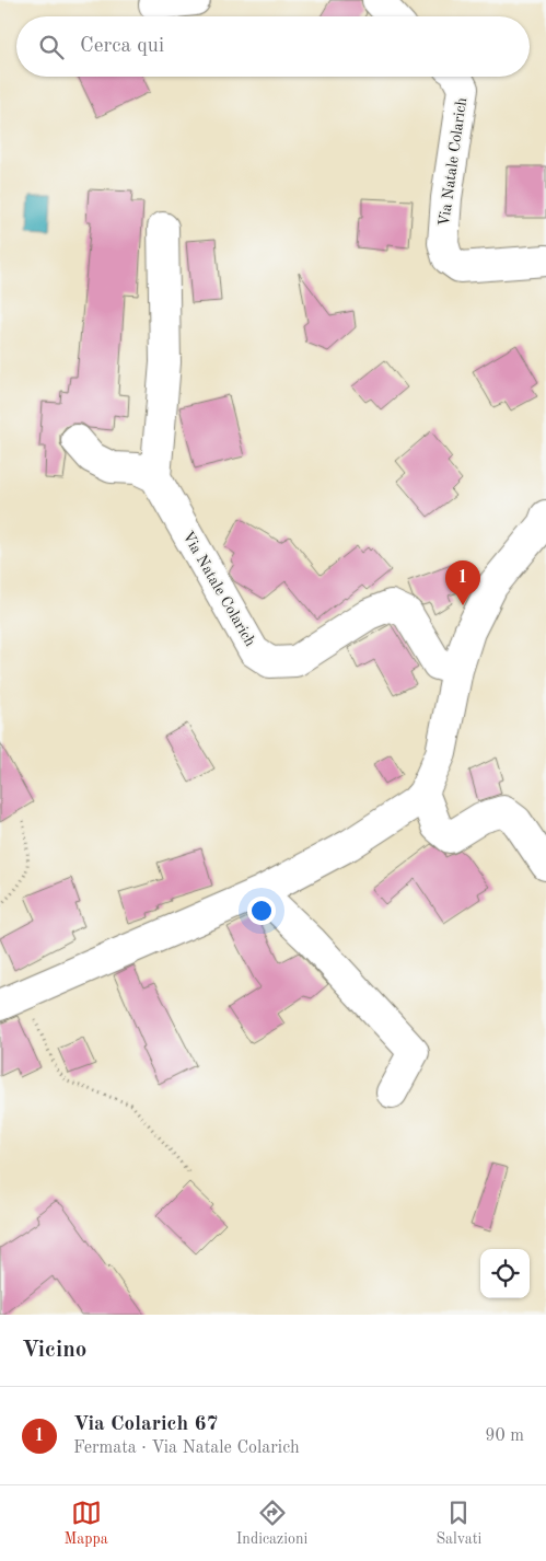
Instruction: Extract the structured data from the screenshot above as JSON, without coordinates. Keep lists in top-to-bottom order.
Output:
{
  "streets": {
    "street": ["Via Natale Colarich"]
  },
  "page": {
    "search": "Cerca qui",
    "pins": "1",
    "heading": "Vicino",
    "list": [
      {
        "mark": "1",
        "name": "Via Colarich 67",
        "note": "Fermata · Via Natale Colarich",
        "value": "90 m"
      }
    ],
    "nav": ["Mappa", "Indicazioni", "Salvati"]
  }
}
